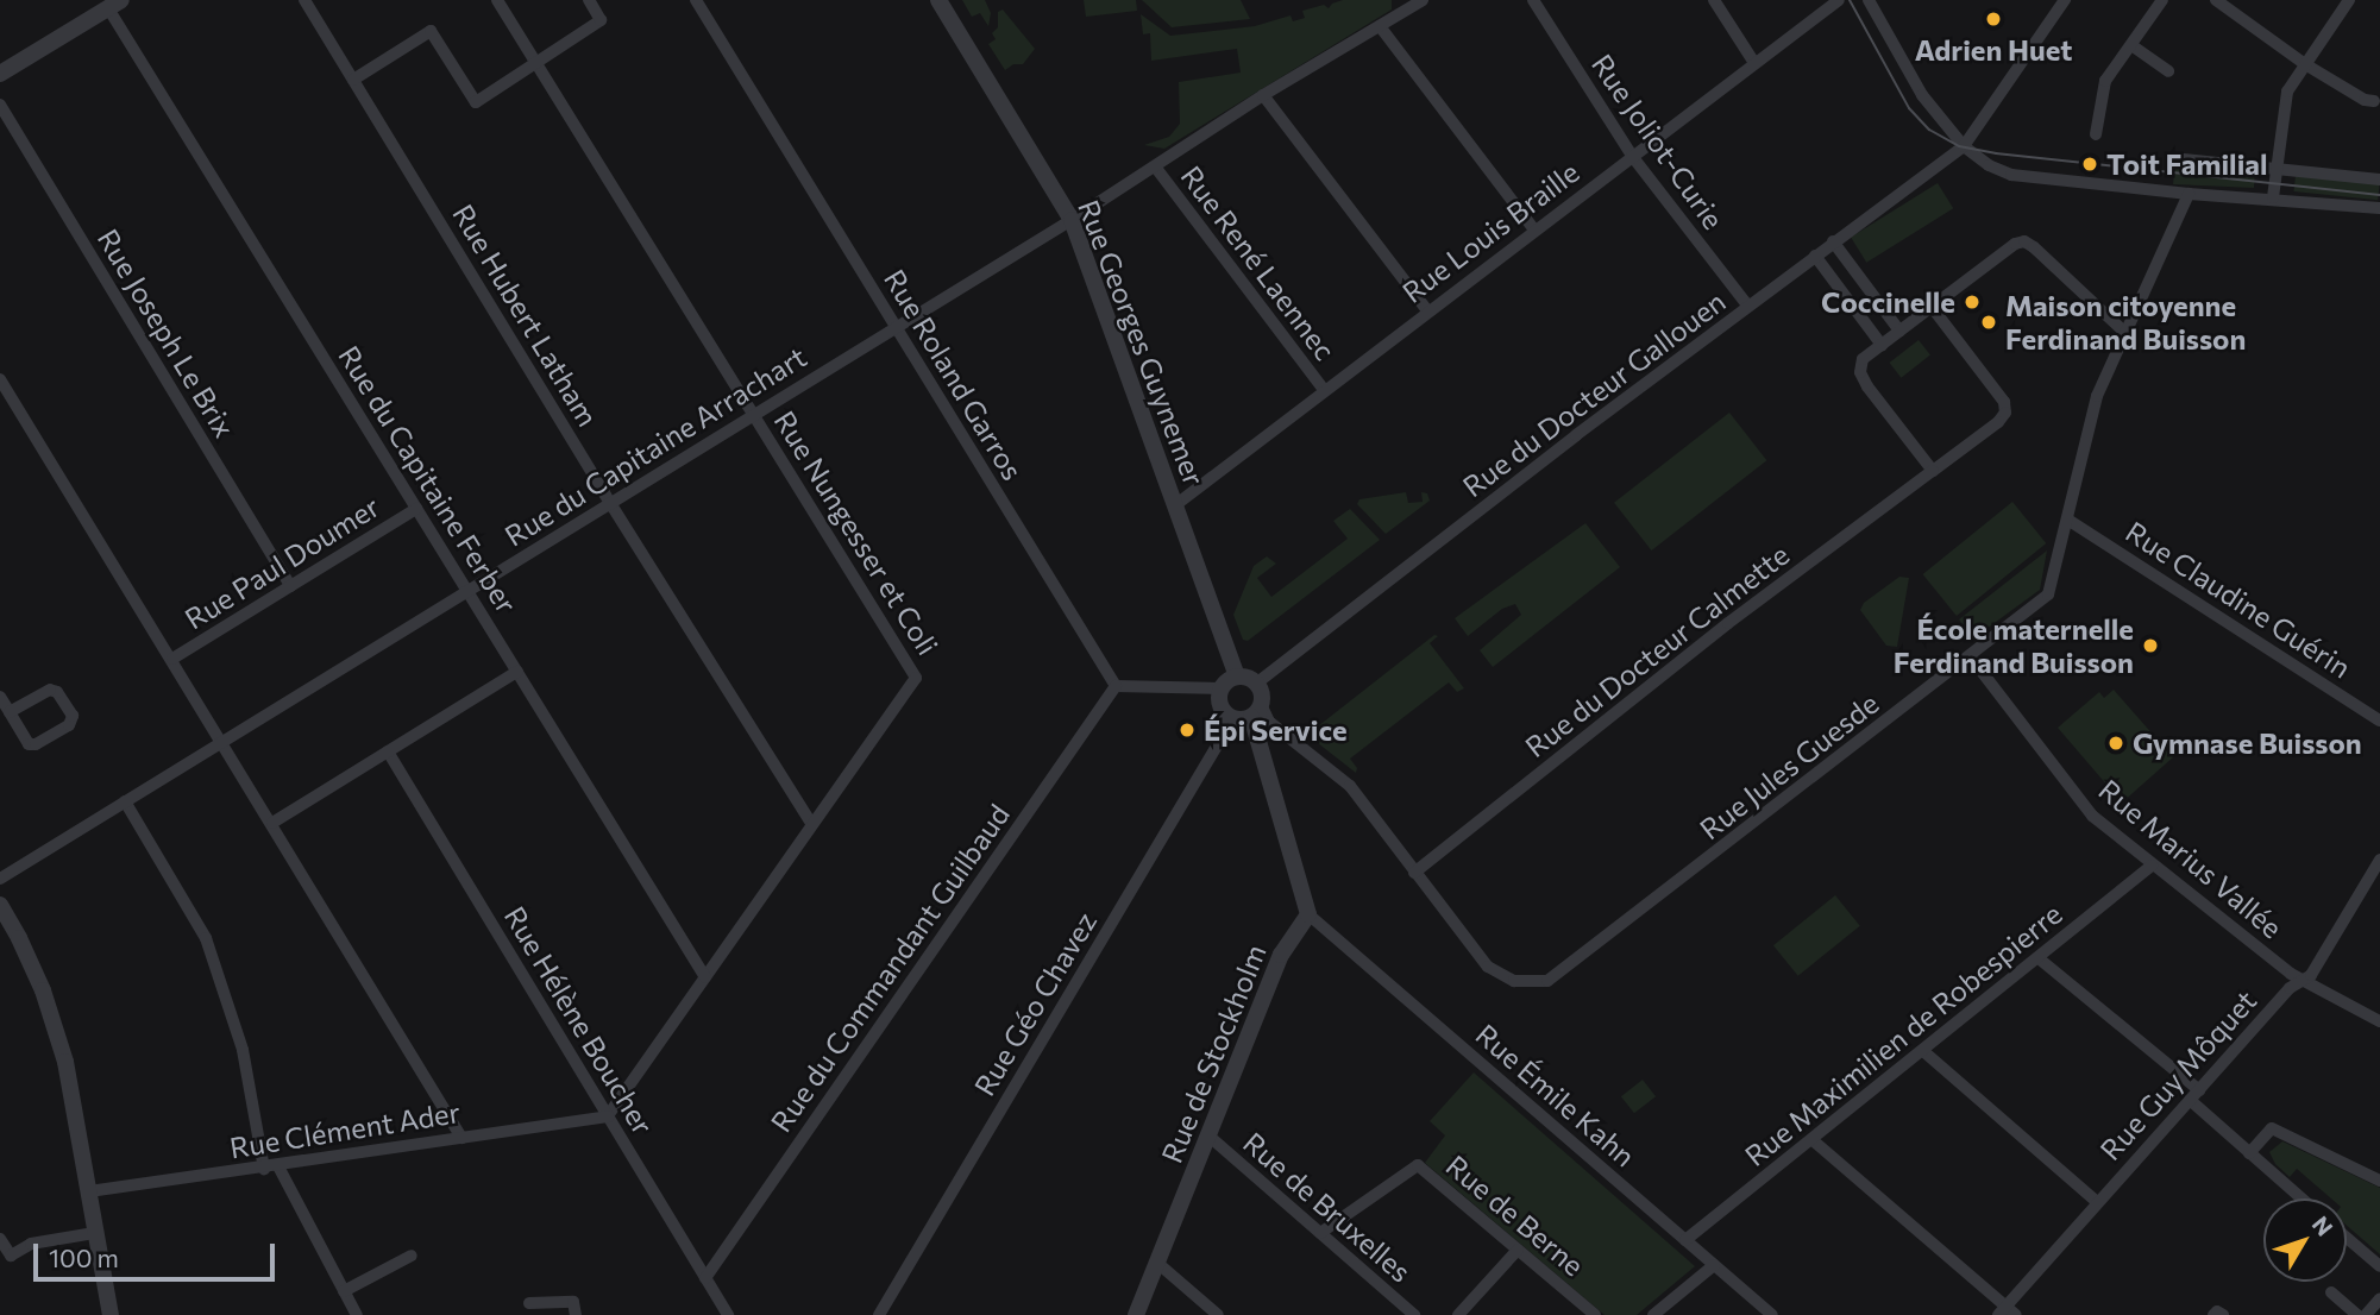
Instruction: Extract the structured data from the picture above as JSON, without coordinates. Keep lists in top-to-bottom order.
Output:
{
  "streets": {
    "street": [
      "Rue Joliot-Curie",
      "Rue Louis Braille",
      "Rue René Laennec",
      "Rue Hubert Latham",
      "Rue Joseph Le Brix",
      "Rue Georges Guynemer",
      "Rue Roland Garros",
      "Rue du Docteur Gallouen",
      "Rue du Capitaine Arrachart",
      "Rue du Capitaine Ferber",
      "Rue Nungesser et Coli",
      "Rue Paul Doumer",
      "Rue Claudine Guérin",
      "Rue du Docteur Calmette",
      "Rue Jules Guesde",
      "Rue Marius Vallée",
      "Rue du Commandant Guilbaud",
      "Rue Géo Chavez",
      "Rue Hélène Boucher",
      "Rue Maximilien de Robespierre",
      "Rue de Stockholm",
      "Rue Guy Môquet",
      "Rue Émile Kahn",
      "Rue Clément Ader",
      "Rue de Bruxelles",
      "Rue de Berne"
    ]
  },
  "crossings": [
    ["Rue Joliot-Curie", "Rue Louis Braille"],
    ["Rue Joliot-Curie", "Rue du Docteur Gallouen"],
    ["Rue Louis Braille", "Rue René Laennec"],
    ["Rue Louis Braille", "Rue Georges Guynemer"],
    ["Rue René Laennec", "Rue du Capitaine Arrachart"],
    ["Rue Hubert Latham", "Rue du Capitaine Arrachart"],
    ["Rue Hubert Latham", "Rue Nungesser et Coli"],
    ["Rue Joseph Le Brix", "Rue Paul Doumer"],
    ["Rue Georges Guynemer", "Rue du Docteur Gallouen"],
    ["Rue Georges Guynemer", "Rue du Capitaine Arrachart"],
    ["Rue Georges Guynemer", "Rue Jules Guesde"],
    ["Rue Georges Guynemer", "Rue Géo Chavez"],
    ["Rue Roland Garros", "Rue du Capitaine Arrachart"],
    ["Rue Roland Garros", "Rue du Commandant Guilbaud"],
    ["Rue du Docteur Gallouen", "Rue Jules Guesde"],
    ["Rue du Docteur Gallouen", "Rue Géo Chavez"],
    ["Rue du Capitaine Arrachart", "Rue du Capitaine Ferber"],
    ["Rue du Capitaine Arrachart", "Rue Nungesser et Coli"],
    ["Rue du Capitaine Ferber", "Rue Nungesser et Coli"],
    ["Rue du Capitaine Ferber", "Rue Paul Doumer"],
    ["Rue Nungesser et Coli", "Rue Hélène Boucher"],
    ["Rue Nungesser et Coli", "Rue Clément Ader"],
    ["Rue Claudine Guérin", "Rue Jules Guesde"],
    ["Rue du Docteur Calmette", "Rue Jules Guesde"],
    ["Rue Jules Guesde", "Rue Marius Vallée"],
    ["Rue Jules Guesde", "Rue Géo Chavez"],
    ["Rue Marius Vallée", "Rue Maximilien de Robespierre"],
    ["Rue Marius Vallée", "Rue Guy Môquet"],
    ["Rue du Commandant Guilbaud", "Rue Hélène Boucher"],
    ["Rue Hélène Boucher", "Rue Clément Ader"],
    ["Rue Maximilien de Robespierre", "Rue Émile Kahn"],
    ["Rue de Stockholm", "Rue Émile Kahn"],
    ["Rue de Stockholm", "Rue de Bruxelles"],
    ["Rue de Bruxelles", "Rue de Berne"]
  ],
  "places": [
    "Adrien Huet",
    "Toit Familial",
    "Coccinelle",
    "Maison citoyenne Ferdinand Buisson",
    "École maternelle Ferdinand Buisson",
    "Épi Service",
    "Gymnase Buisson"
  ],
  "scale_bar": "100 m",
  "north": "top right"
}
